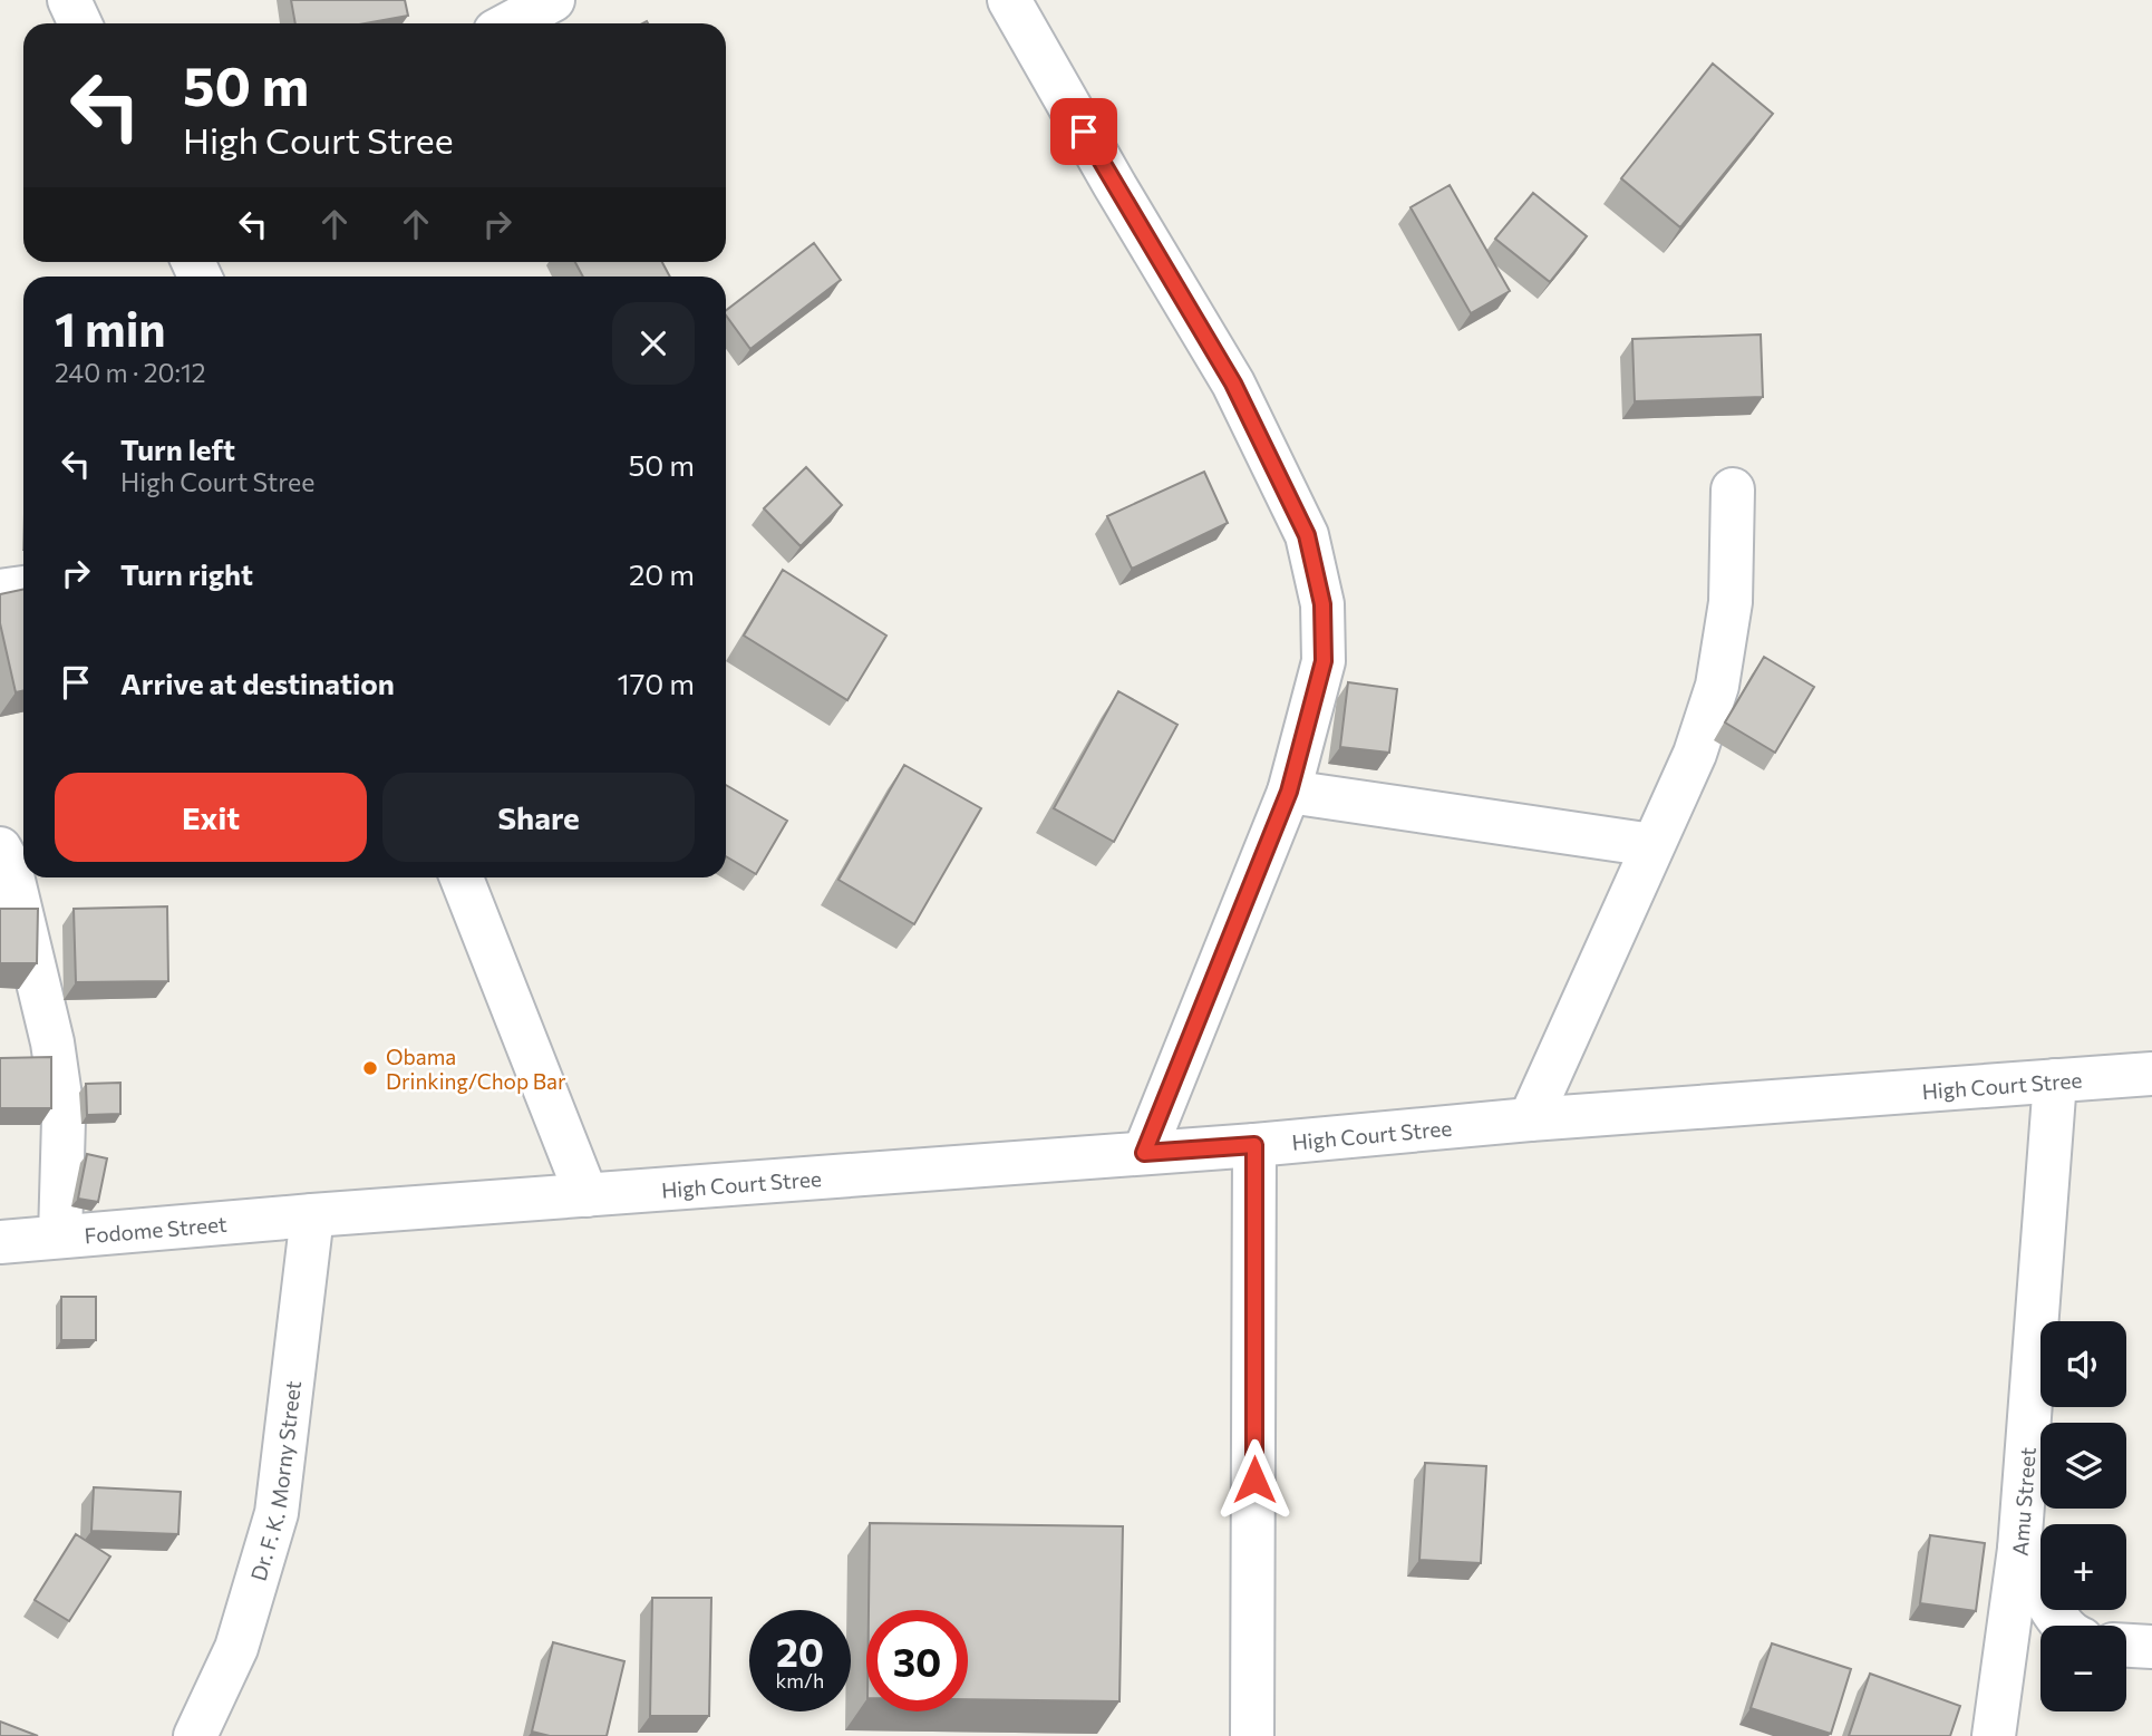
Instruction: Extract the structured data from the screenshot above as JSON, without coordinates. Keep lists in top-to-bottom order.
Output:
{
  "streets": {
    "street": [
      "High Court Stree",
      "Fodome Street",
      "Dr. F. K. Morny Street",
      "Amu Street"
    ]
  },
  "crossings": [
    ["High Court Stree", "Fodome Street"],
    ["High Court Stree", "Dr. F. K. Morny Street"],
    ["High Court Stree", "Amu Street"],
    ["Fodome Street", "Dr. F. K. Morny Street"]
  ],
  "places": ["Obama Drinking/Chop Bar"],
  "page": {
    "turn": ["50 m", "High Court Stree"],
    "heading": ["1 min", "240 m · 20:12"],
    "list": [
      {
        "name": "Turn left",
        "note": "High Court Stree",
        "value": "50 m"
      },
      {
        "name": "Turn right",
        "value": "20 m"
      },
      {
        "name": "Arrive at destination",
        "value": "170 m"
      }
    ],
    "buttons": ["Exit", "Share"],
    "map_buttons": ["+", "−"],
    "speed": "20 km/h",
    "limit": "30"
  }
}
